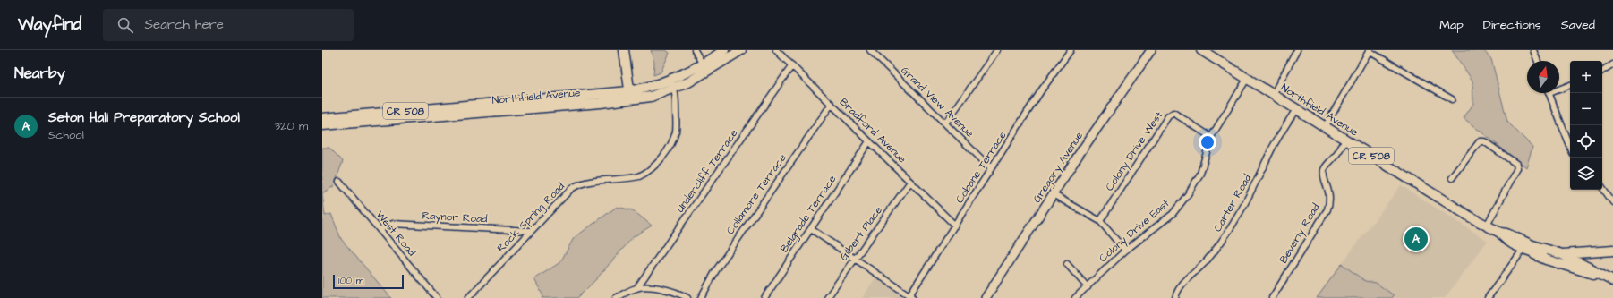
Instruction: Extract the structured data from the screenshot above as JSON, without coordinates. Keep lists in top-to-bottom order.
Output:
{
  "streets": {
    "main road": ["Northfield Avenue", "CR 508", "Gregory Avenue"],
    "street": [
      "Grand View Avenue",
      "Bradford Avenue",
      "Colony Drive West",
      "Cobane Terrace",
      "Undercliff Terrace",
      "Collamore Terrace",
      "Carter Road",
      "Belgrade Terrace",
      "Raynor Road",
      "Rock Spring Road",
      "Colony Drive East",
      "West Road",
      "Gilbert Place",
      "Beverly Road"
    ]
  },
  "crossings": [
    ["Northfield Avenue", "CR 508"],
    ["Northfield Avenue", "Carter Road"],
    ["Northfield Avenue", "Rock Spring Road"],
    ["Northfield Avenue", "Colony Drive East"],
    ["Northfield Avenue", "Beverly Road"],
    ["Grand View Avenue", "Cobane Terrace"],
    ["Bradford Avenue", "Cobane Terrace"],
    ["Bradford Avenue", "Undercliff Terrace"],
    ["Bradford Avenue", "Collamore Terrace"],
    ["Bradford Avenue", "Belgrade Terrace"],
    ["Bradford Avenue", "Gilbert Place"],
    ["Colony Drive West", "Colony Drive East"],
    ["Raynor Road", "Rock Spring Road"],
    ["Raynor Road", "West Road"]
  ],
  "scale_bar": "100 m",
  "north": "top",
  "page": {
    "header": "Wayfind",
    "search": "Search here",
    "nav": ["Map", "Directions", "Saved"],
    "heading": "Nearby",
    "map_buttons": ["+", "−"],
    "list": [
      {
        "mark": "A",
        "name": "Seton Hall Preparatory School",
        "note": "School",
        "value": "320 m"
      }
    ],
    "pins": "A",
    "scale": "100 m"
  }
}
